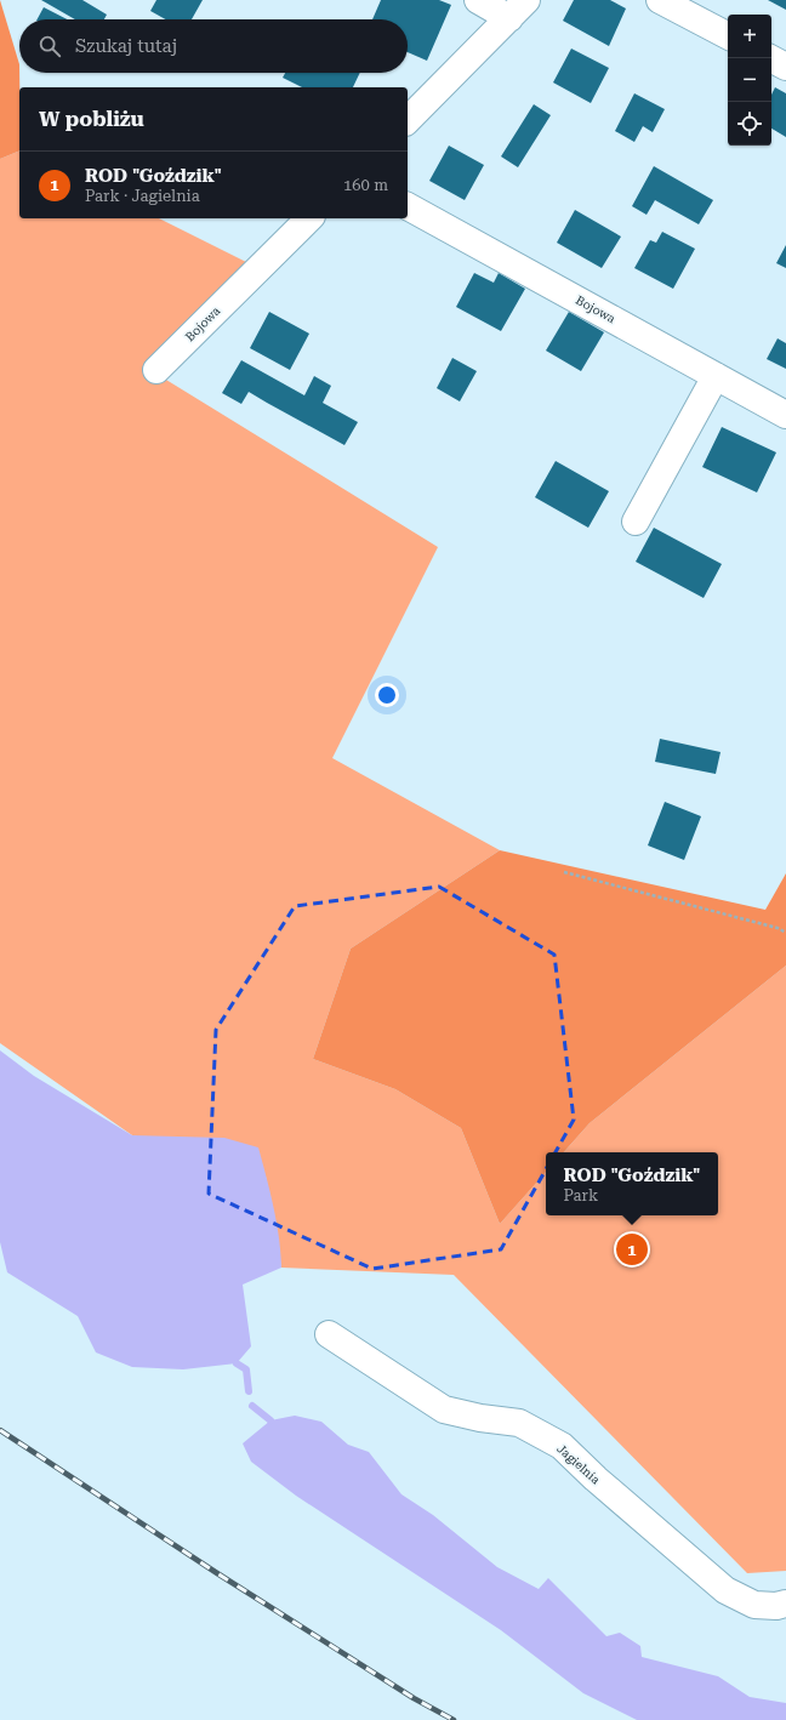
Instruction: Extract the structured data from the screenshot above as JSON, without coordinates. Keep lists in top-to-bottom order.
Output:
{
  "streets": {
    "street": ["Bojowa", "Jagielnia"]
  },
  "page": {
    "map_buttons": ["+", "−"],
    "search": "Szukaj tutaj",
    "heading": "W pobliżu",
    "list": [
      {
        "mark": "1",
        "name": "ROD \"Goździk\"",
        "note": "Park · Jagielnia",
        "value": "160 m"
      }
    ],
    "popup": ["ROD \"Goździk\"", "Park"],
    "pins": "1"
  }
}
